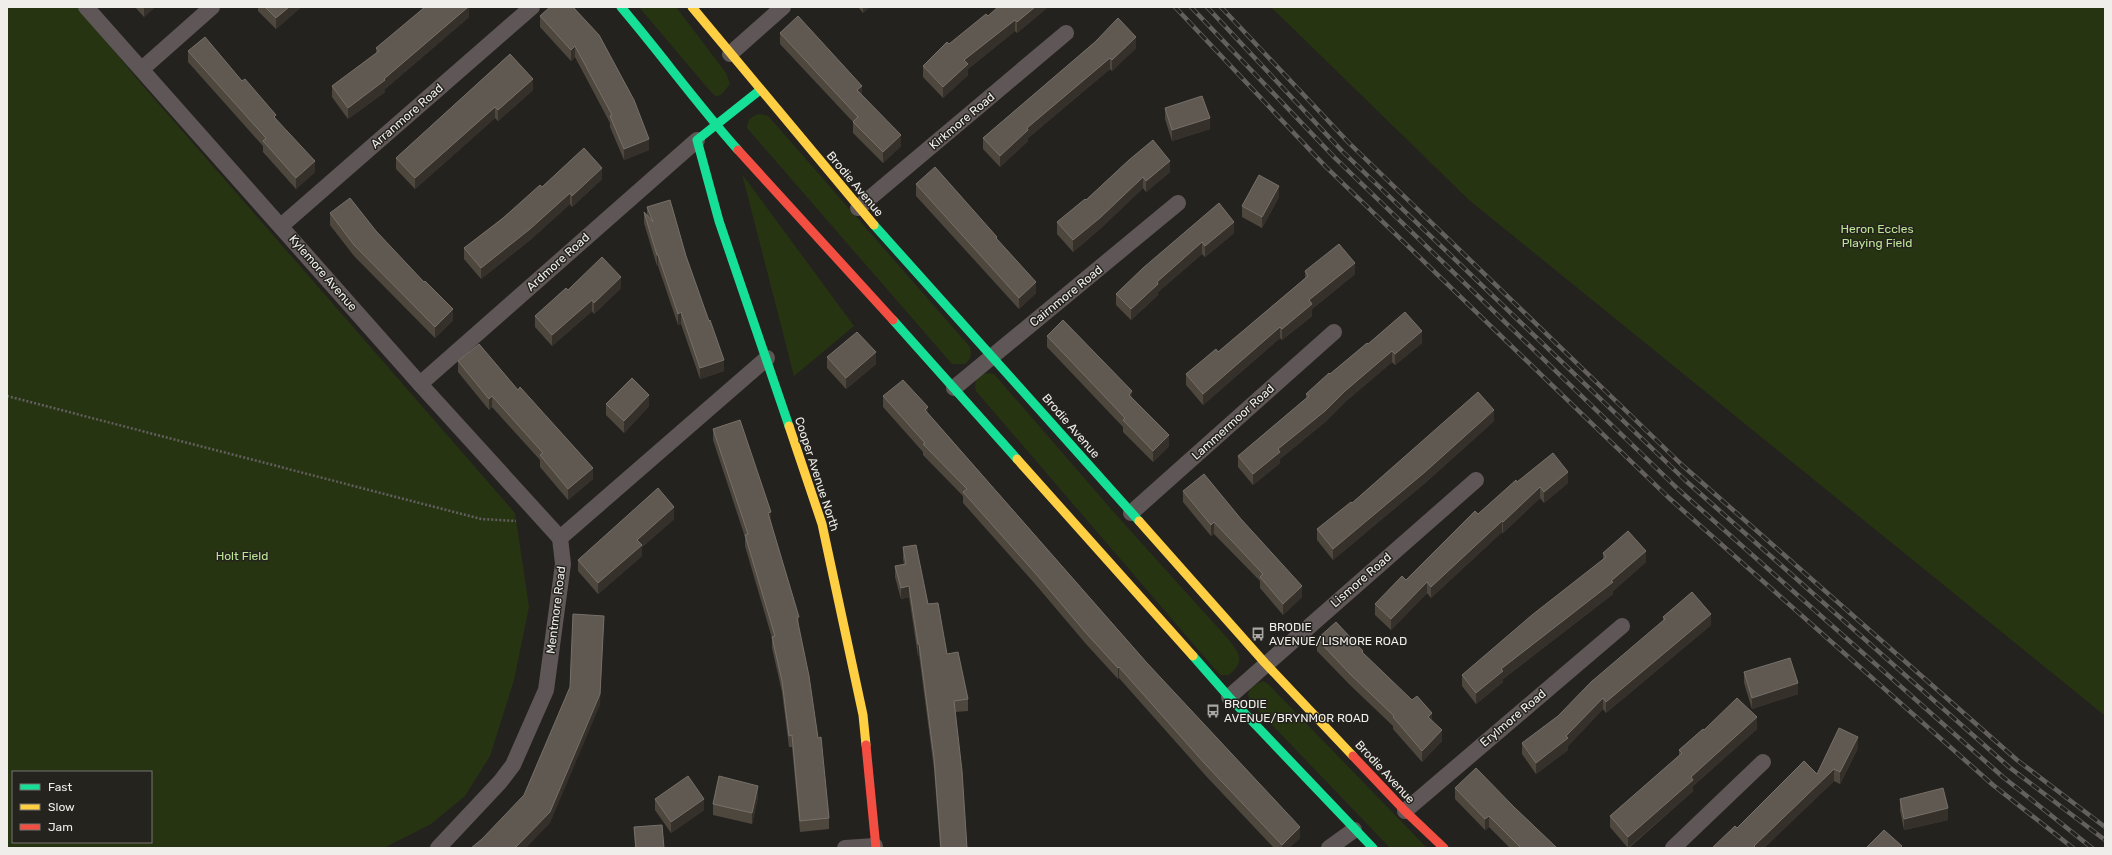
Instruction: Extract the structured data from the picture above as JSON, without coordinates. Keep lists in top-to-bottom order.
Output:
{
  "streets": {
    "street": [
      "Arranmore Road",
      "Kirkmore Road",
      "Brodie Avenue",
      "Ardmore Road",
      "Kylemore Avenue",
      "Cairnmore Road",
      "Lammermoor Road",
      "Cooper Avenue North",
      "Lismore Road",
      "Mentmore Road",
      "Erylmore Road"
    ]
  },
  "crossings": [
    ["Arranmore Road", "Kylemore Avenue"],
    ["Kirkmore Road", "Brodie Avenue"],
    ["Brodie Avenue", "Cairnmore Road"],
    ["Brodie Avenue", "Lammermoor Road"],
    ["Brodie Avenue", "Lismore Road"],
    ["Brodie Avenue", "Erylmore Road"],
    ["Ardmore Road", "Kylemore Avenue"],
    ["Ardmore Road", "Cooper Avenue North"],
    ["Kylemore Avenue", "Mentmore Road"]
  ],
  "parks": ["Heron Eccles Playing Field", "Holt Field"],
  "places": {
    "bus stop": ["BRODIE AVENUE/LISMORE ROAD", "BRODIE AVENUE/BRYNMOR ROAD"]
  },
  "legend": ["Fast", "Slow", "Jam"]
}
